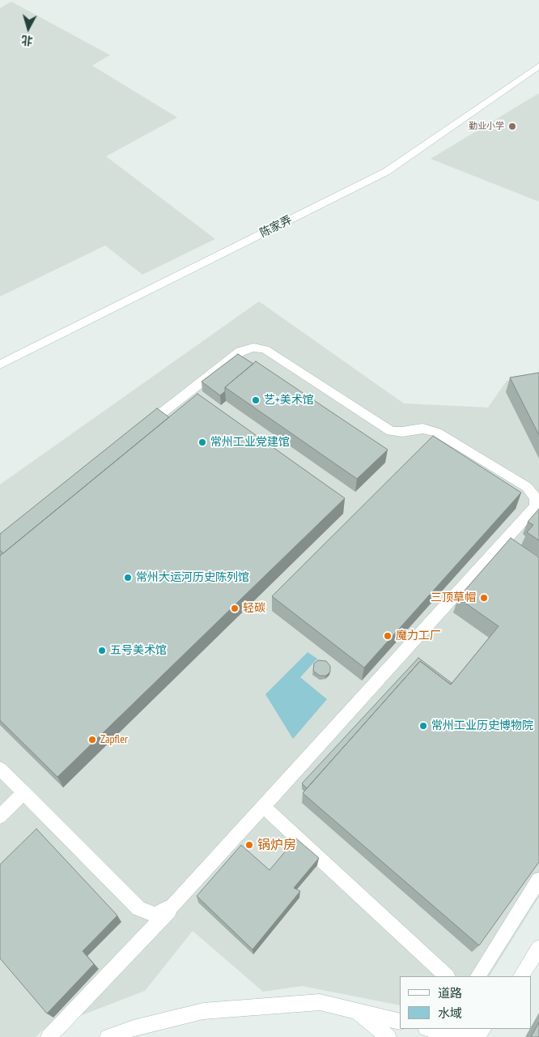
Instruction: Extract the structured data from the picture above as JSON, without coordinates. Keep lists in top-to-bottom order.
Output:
{
  "streets": {
    "street": ["陈家弄"]
  },
  "places": [
    "勤业小学",
    "艺+美术馆",
    "常州工业党建馆",
    "常州大运河历史陈列馆",
    "三顶草帽",
    "轻碳",
    "魔力工厂",
    "五号美术馆",
    "常州工业历史博物院",
    "Zapfler",
    "锅炉房"
  ],
  "legend": ["道路", "水域"],
  "north": "bottom"
}
